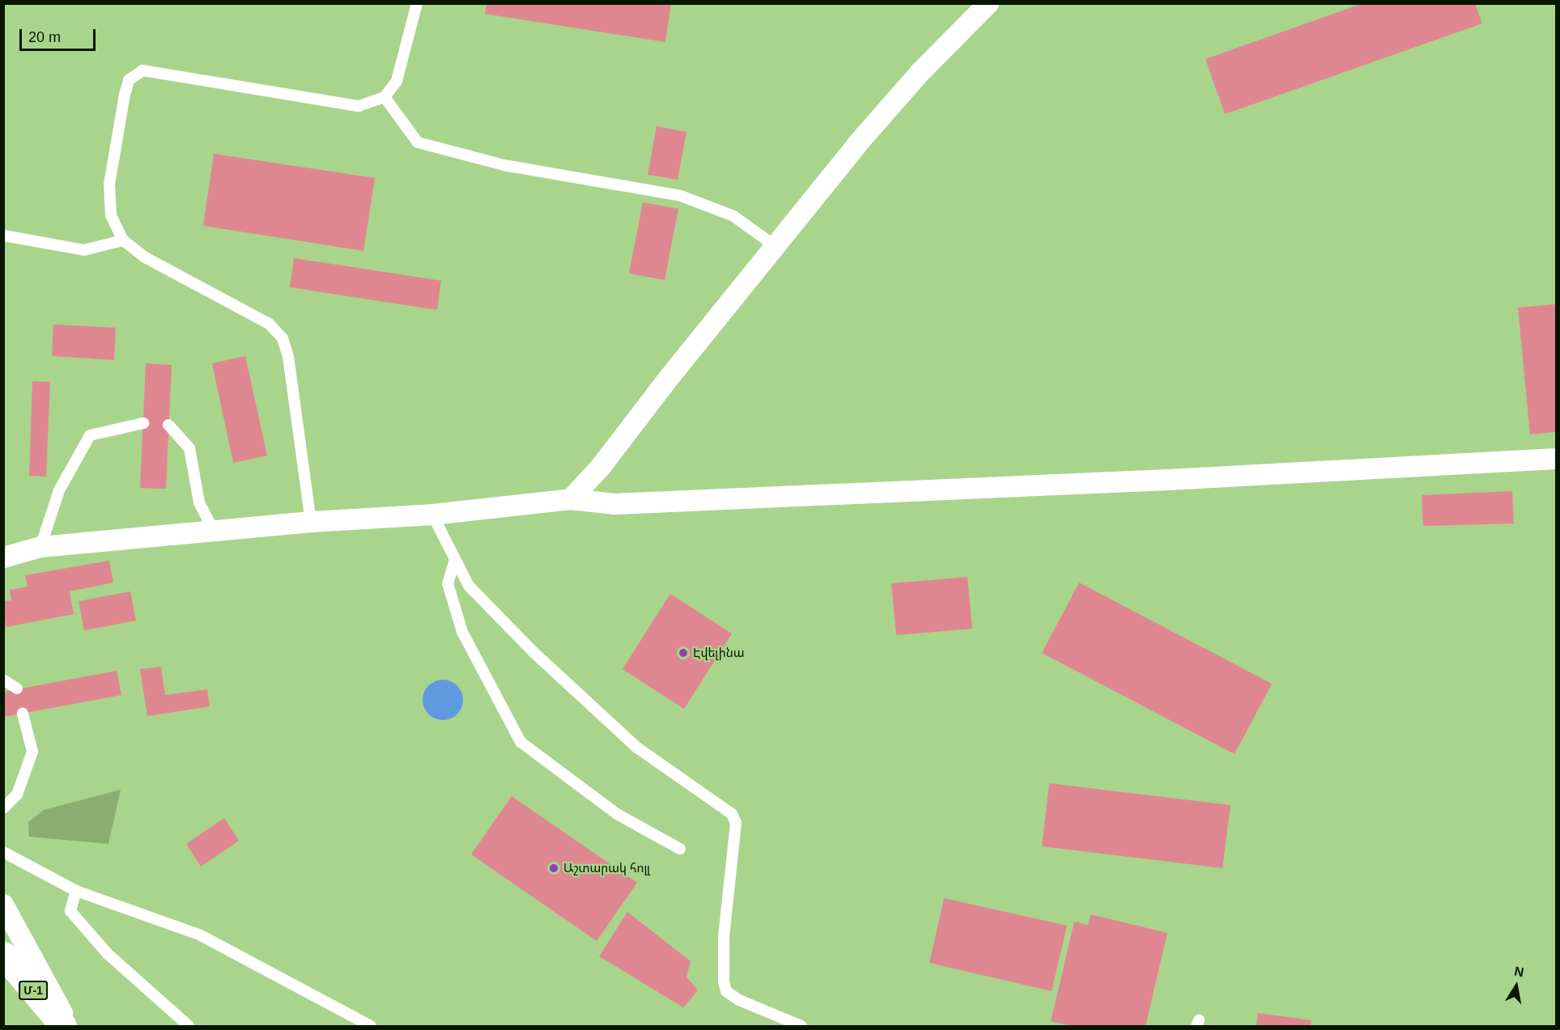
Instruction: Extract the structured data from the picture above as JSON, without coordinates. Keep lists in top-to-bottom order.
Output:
{
  "streets": {
    "highway": ["Մ-1"]
  },
  "places": ["Էվելինա", "Աշտարակ հոլլ"],
  "scale_bar": "20 m",
  "north": "top"
}
